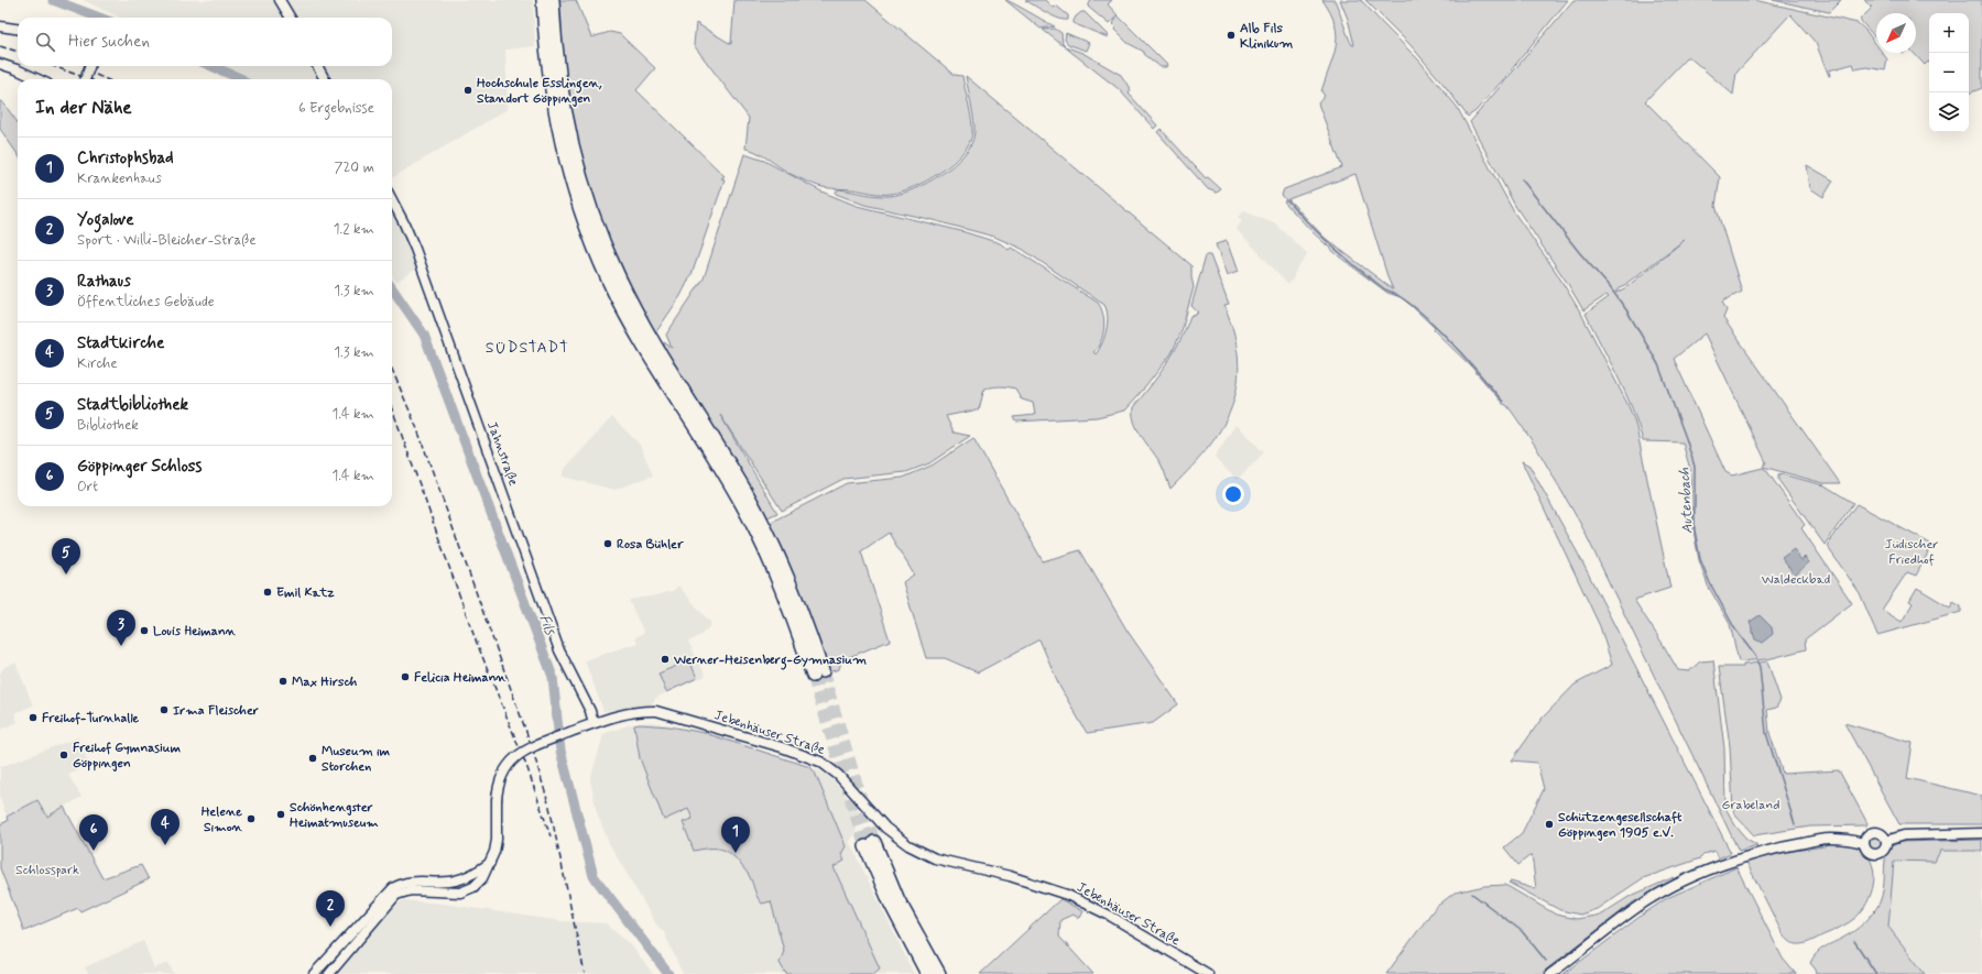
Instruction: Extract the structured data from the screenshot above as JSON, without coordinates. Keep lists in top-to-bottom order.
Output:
{
  "streets": {
    "main road": ["Jahnstraße", "Jebenhäuser Straße"]
  },
  "crossings": [
    ["Jahnstraße", "Jebenhäuser Straße"]
  ],
  "districts": ["SÜDSTADT"],
  "water": ["Autenbach", "Fils"],
  "parks": [
    "Jüdischer Friedhof",
    "Waldeckbad",
    "Grabeland",
    "Schlosspark"
  ],
  "places": [
    "Alb Fils Klinikum",
    "Hochschule Esslingen, Standort Göppingen",
    "Rosa Bühler",
    "Emil Katz",
    "Louis Heimann",
    "Werner-Heisenberg-Gymnasium",
    "Felicia Heimann",
    "Max Hirsch",
    "Irma Fleischer",
    "Freihof-Turnhalle",
    "Freihof Gymnasium Göppingen",
    "Museum im Storchen",
    "Schönhengster Heimatmuseum",
    "Helene Simon",
    "Schützengesellschaft Göppingen 1905 e.V."
  ],
  "north": "bottom left",
  "page": {
    "map_buttons": ["+", "−"],
    "search": "Hier suchen",
    "heading": ["In der Nähe", "6 Ergebnisse"],
    "list": [
      {
        "mark": "1",
        "name": "Christophsbad",
        "note": "Krankenhaus",
        "value": "720 m"
      },
      {
        "mark": "2",
        "name": "Yogalove",
        "note": "Sport · Willi-Bleicher-Straße",
        "value": "1.2 km"
      },
      {
        "mark": "3",
        "name": "Rathaus",
        "note": "Öffentliches Gebäude",
        "value": "1.3 km"
      },
      {
        "mark": "4",
        "name": "Stadtkirche",
        "note": "Kirche",
        "value": "1.3 km"
      },
      {
        "mark": "5",
        "name": "Stadtbibliothek",
        "note": "Bibliothek",
        "value": "1.4 km"
      },
      {
        "mark": "6",
        "name": "Göppinger Schloss",
        "note": "Ort",
        "value": "1.4 km"
      }
    ],
    "pins": [
      "5",
      "3",
      "4",
      "6",
      "1",
      "2"
    ]
  }
}
